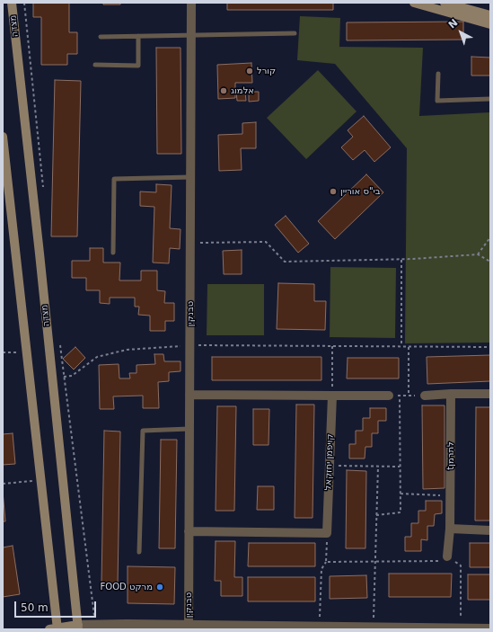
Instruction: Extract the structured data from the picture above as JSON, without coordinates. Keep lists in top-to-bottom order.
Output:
{
  "streets": {
    "main road": ["מצדה"],
    "street": ["טבנקין", "tלתרמן", "קויפמן יחזקאל"]
  },
  "places": [
    "קורל",
    "אלמוג",
    "בי\"ס אוריין",
    "FOOD מרקט"
  ],
  "scale_bar": "50 m",
  "north": "top left"
}
